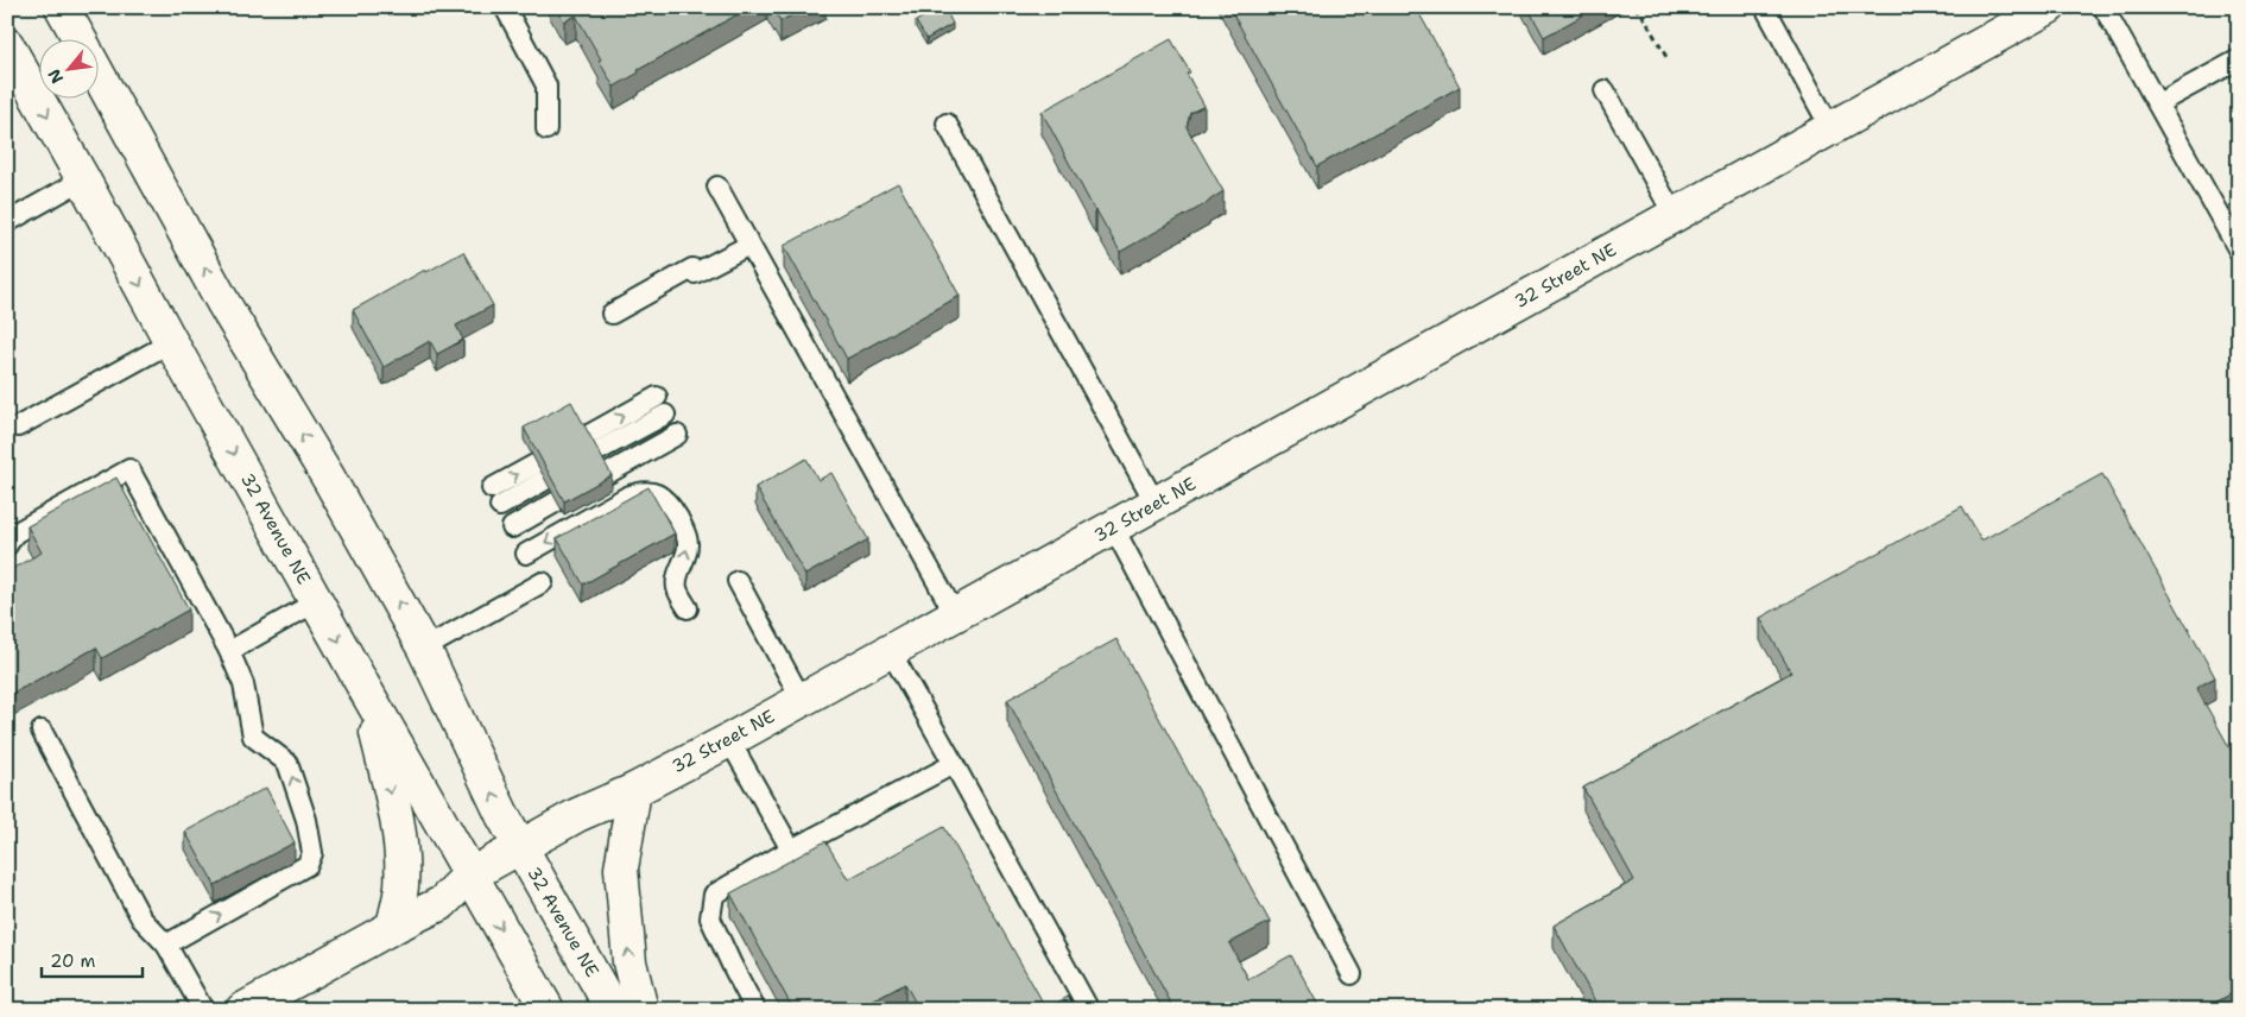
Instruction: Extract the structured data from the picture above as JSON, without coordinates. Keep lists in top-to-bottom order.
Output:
{
  "streets": {
    "main road": ["32 Street NE", "32 Avenue NE"]
  },
  "crossings": [
    ["32 Street NE", "32 Avenue NE"]
  ],
  "scale_bar": "20 m",
  "north": "bottom left"
}
